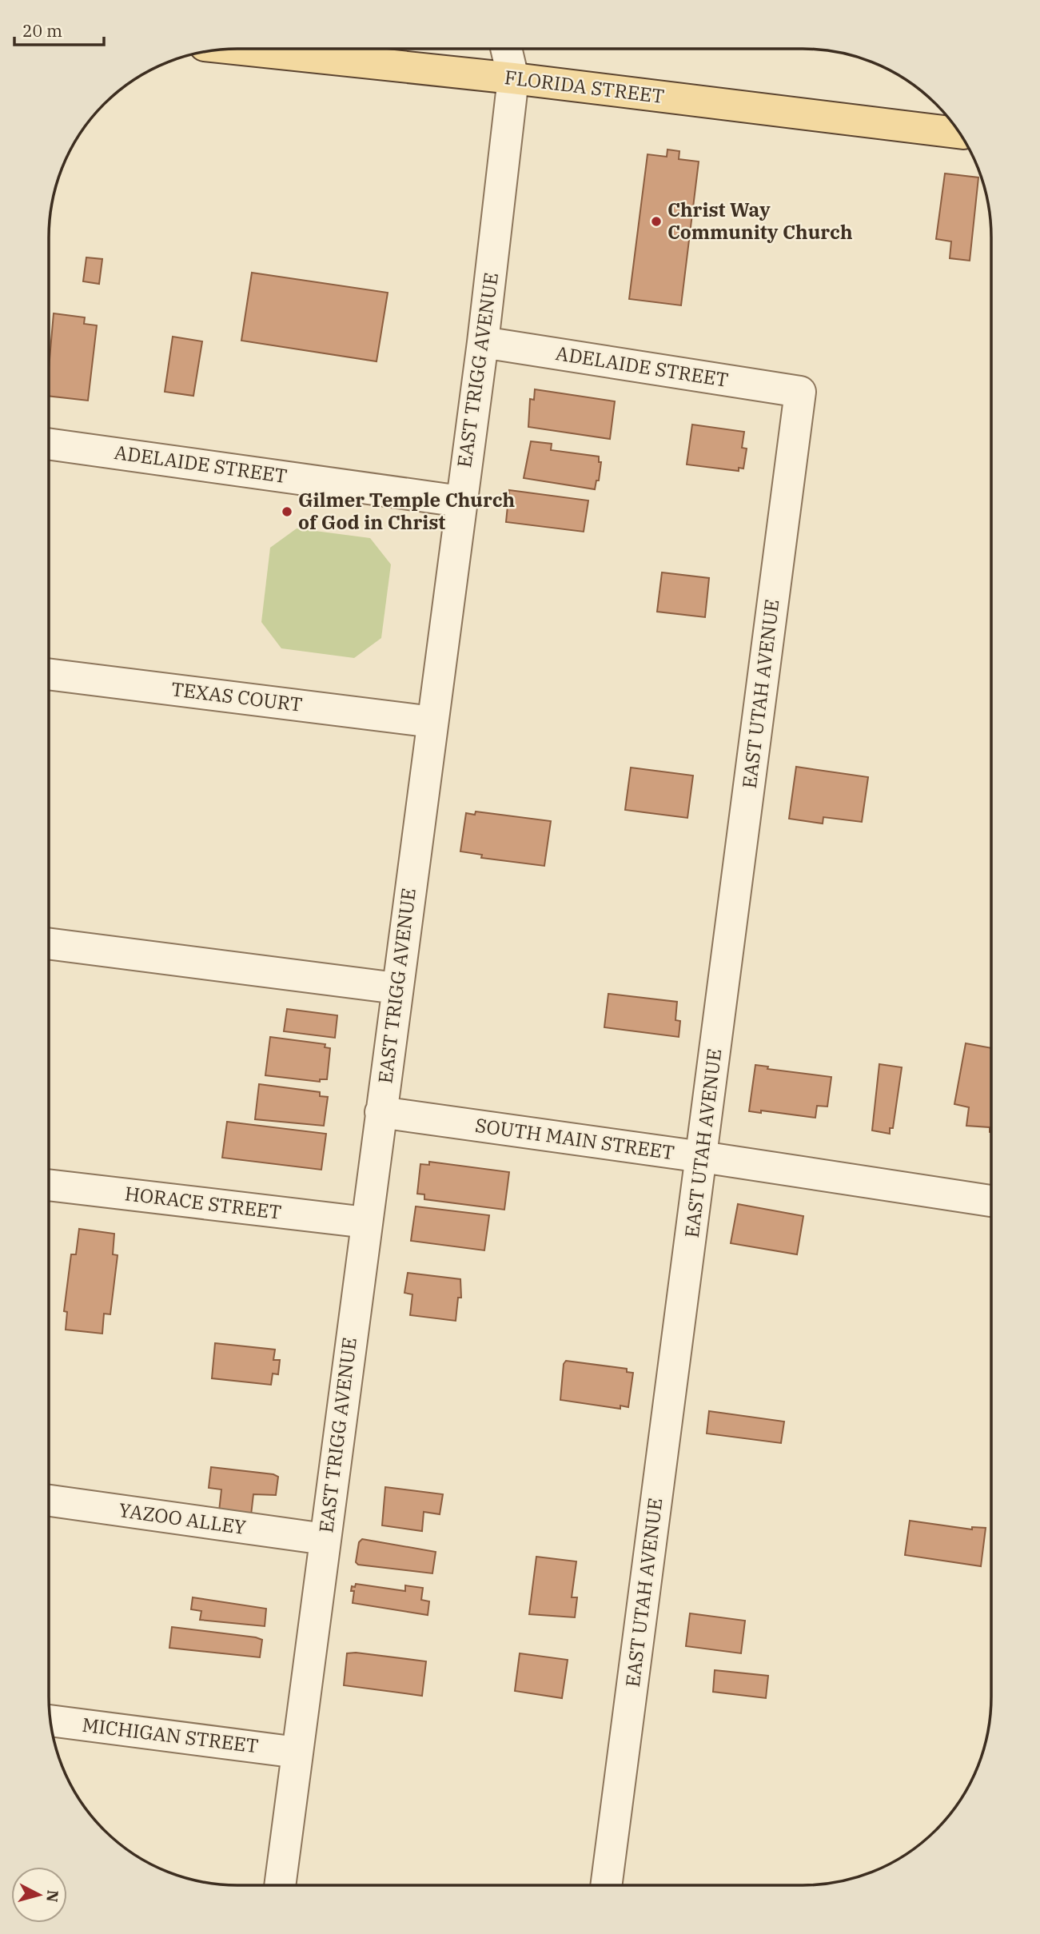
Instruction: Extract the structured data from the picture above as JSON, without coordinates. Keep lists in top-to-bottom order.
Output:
{
  "streets": {
    "main road": ["FLORIDA STREET"],
    "street": [
      "ADELAIDE STREET",
      "EAST TRIGG AVENUE",
      "EAST UTAH AVENUE",
      "TEXAS COURT",
      "SOUTH MAIN STREET",
      "HORACE STREET",
      "YAZOO ALLEY",
      "MICHIGAN STREET"
    ]
  },
  "crossings": [
    ["FLORIDA STREET", "EAST TRIGG AVENUE"],
    ["ADELAIDE STREET", "EAST TRIGG AVENUE"],
    ["ADELAIDE STREET", "EAST UTAH AVENUE"],
    ["EAST TRIGG AVENUE", "TEXAS COURT"],
    ["EAST TRIGG AVENUE", "SOUTH MAIN STREET"],
    ["EAST TRIGG AVENUE", "HORACE STREET"],
    ["EAST TRIGG AVENUE", "YAZOO ALLEY"],
    ["EAST TRIGG AVENUE", "MICHIGAN STREET"],
    ["EAST UTAH AVENUE", "SOUTH MAIN STREET"]
  ],
  "places": ["Christ Way Community Church", "Gilmer Temple Church of God in Christ"],
  "scale_bar": "20 m",
  "north": "right"
}
